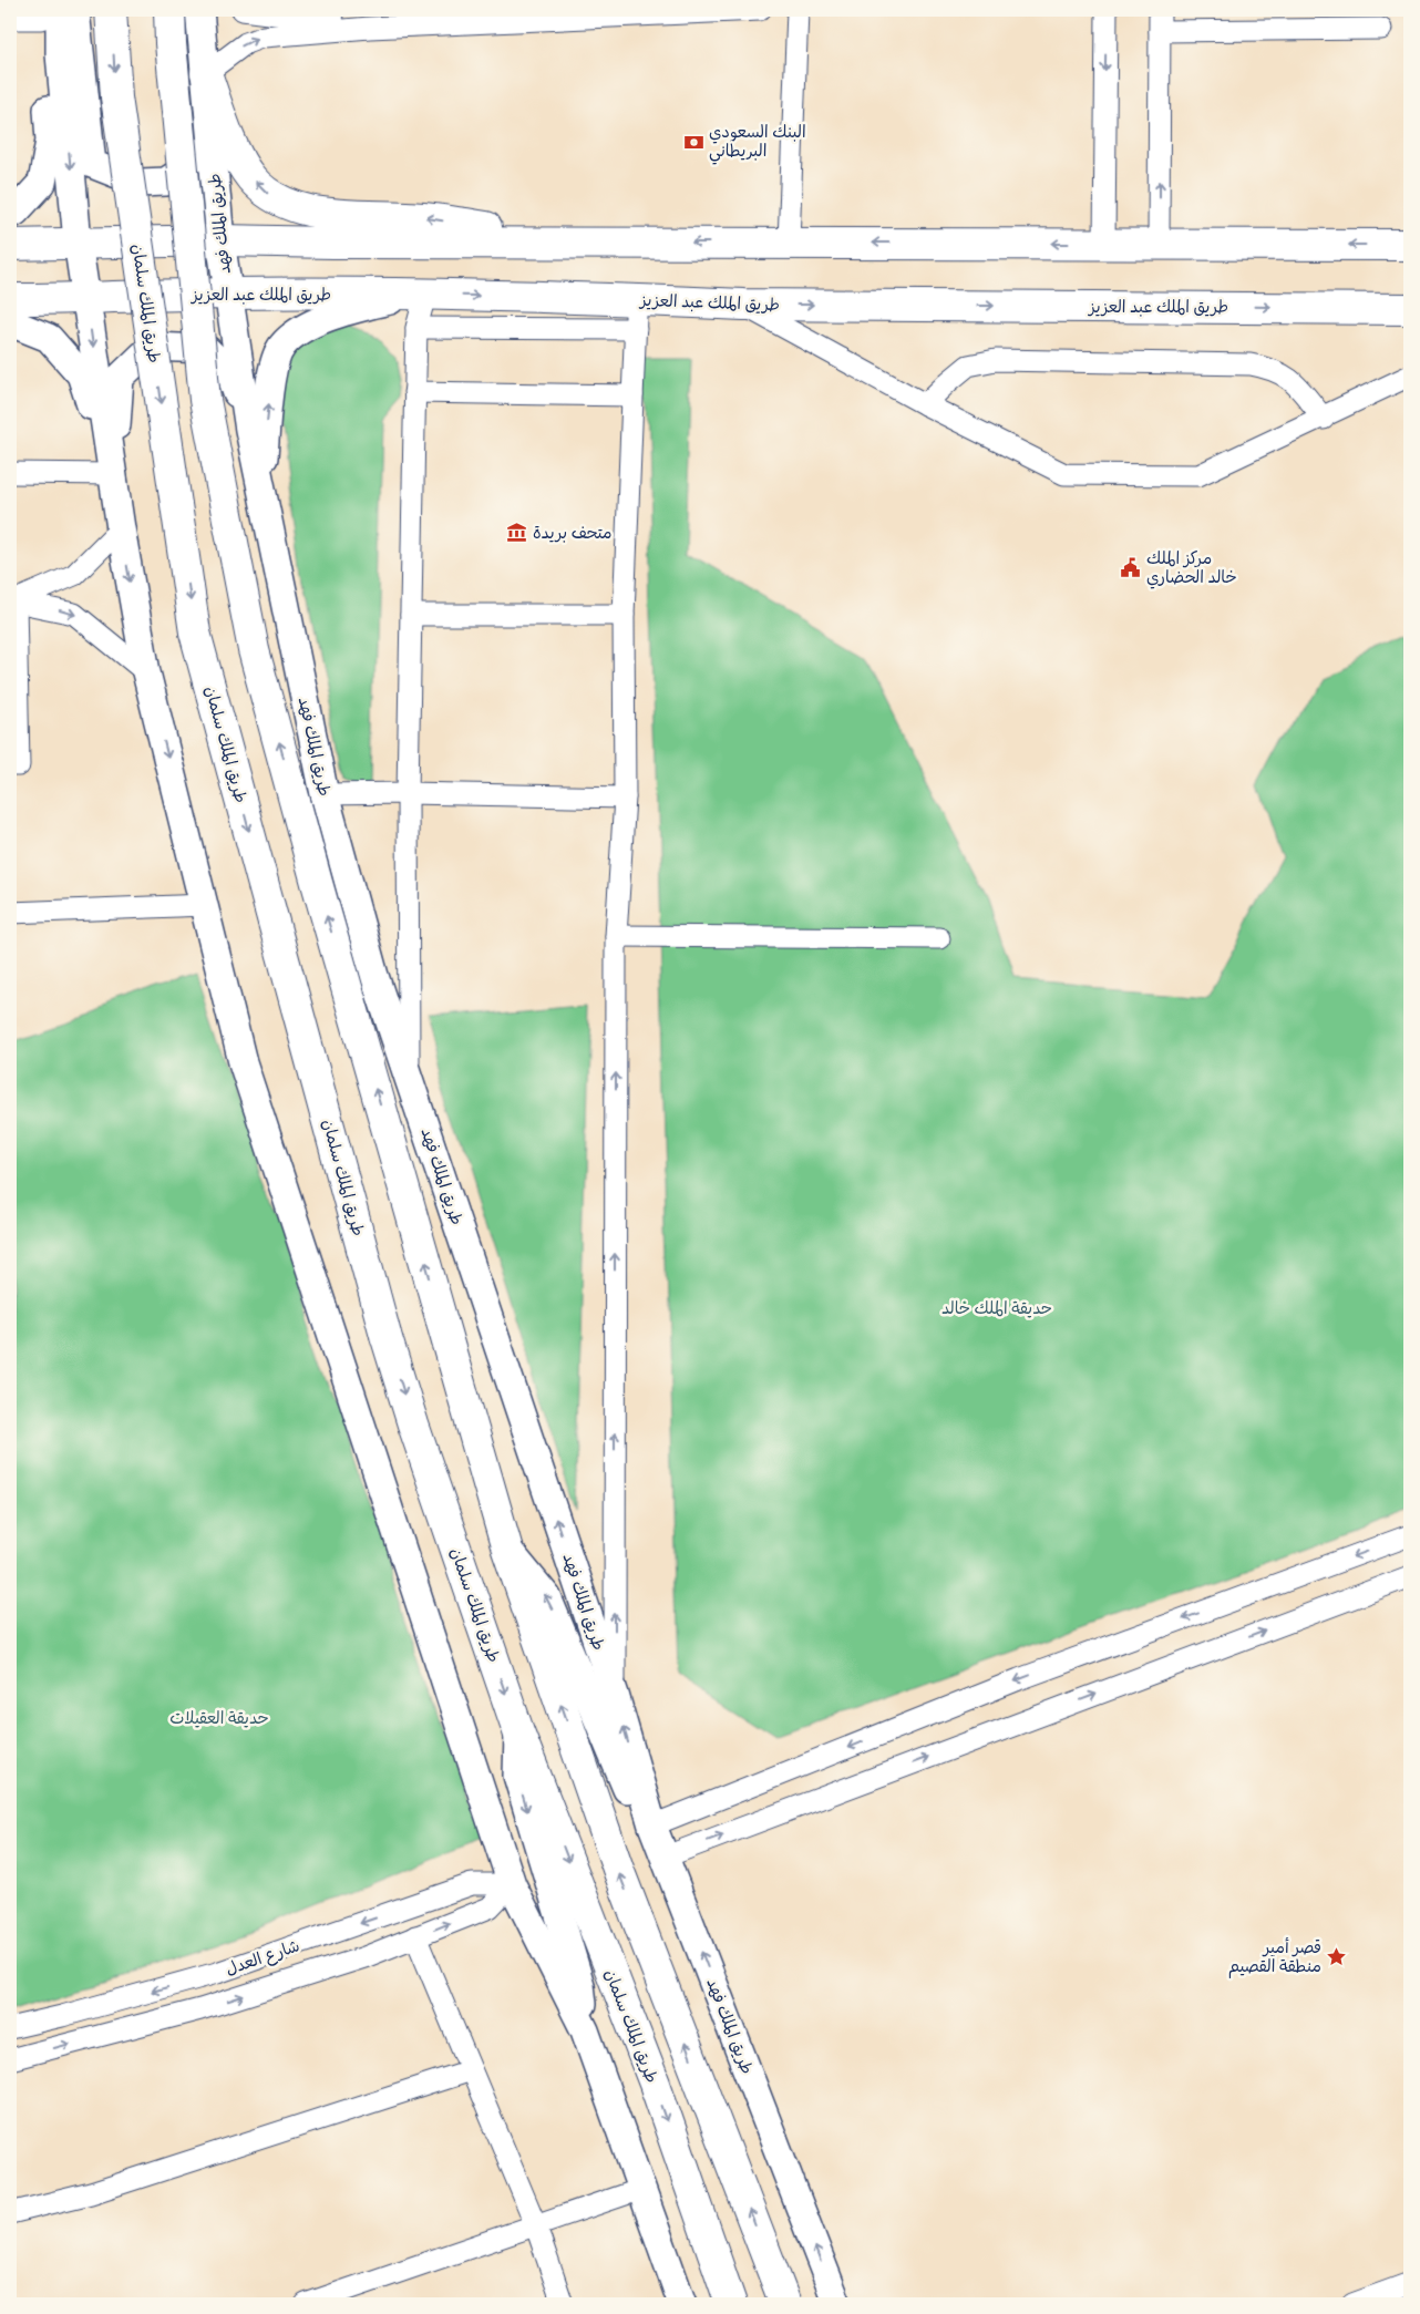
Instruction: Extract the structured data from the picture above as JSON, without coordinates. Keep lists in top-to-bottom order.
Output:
{
  "streets": {
    "highway": ["طريق الملك عبد العزيز", "طريق الملك سلمان"],
    "main road": ["طريق الملك فهد"],
    "street": ["شارع العدل"]
  },
  "crossings": [
    ["طريق الملك فهد", "طريق الملك عبد العزيز"]
  ],
  "parks": ["حديقة الملك خالد", "حديقة العقيلات"],
  "places": {
    "bank": ["البنك السعودي البريطاني"],
    "museum": ["متحف بريدة"],
    "public building": ["مركز الملك خالد الحضاري"],
    "place": ["قصر أمير منطقة القصيم"]
  }
}
